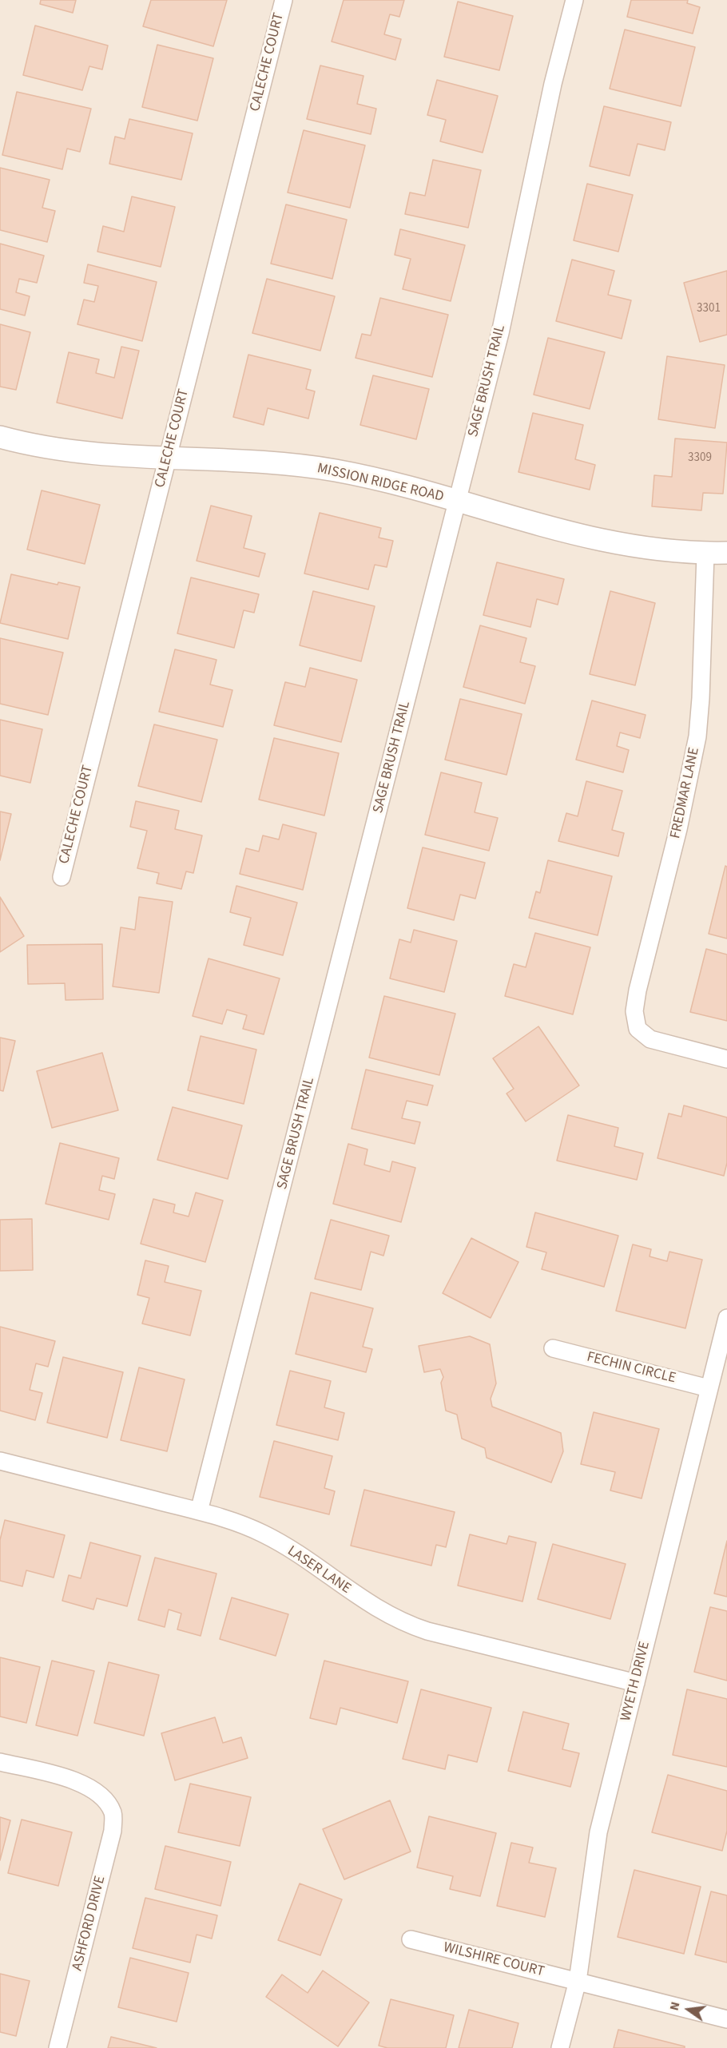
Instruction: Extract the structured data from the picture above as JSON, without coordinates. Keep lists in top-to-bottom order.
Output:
{
  "streets": {
    "street": [
      "CALECHE COURT",
      "SAGE BRUSH TRAIL",
      "MISSION RIDGE ROAD",
      "FREDMAR LANE",
      "FECHIN CIRCLE",
      "LASER LANE",
      "WYETH DRIVE",
      "ASHFORD DRIVE",
      "WILSHIRE COURT"
    ]
  },
  "crossings": [
    ["CALECHE COURT", "MISSION RIDGE ROAD"],
    ["SAGE BRUSH TRAIL", "MISSION RIDGE ROAD"],
    ["SAGE BRUSH TRAIL", "LASER LANE"],
    ["MISSION RIDGE ROAD", "FREDMAR LANE"],
    ["FECHIN CIRCLE", "WYETH DRIVE"],
    ["LASER LANE", "WYETH DRIVE"],
    ["WYETH DRIVE", "WILSHIRE COURT"]
  ],
  "house_numbers": ["3301", "3309"],
  "north": "left"
}
